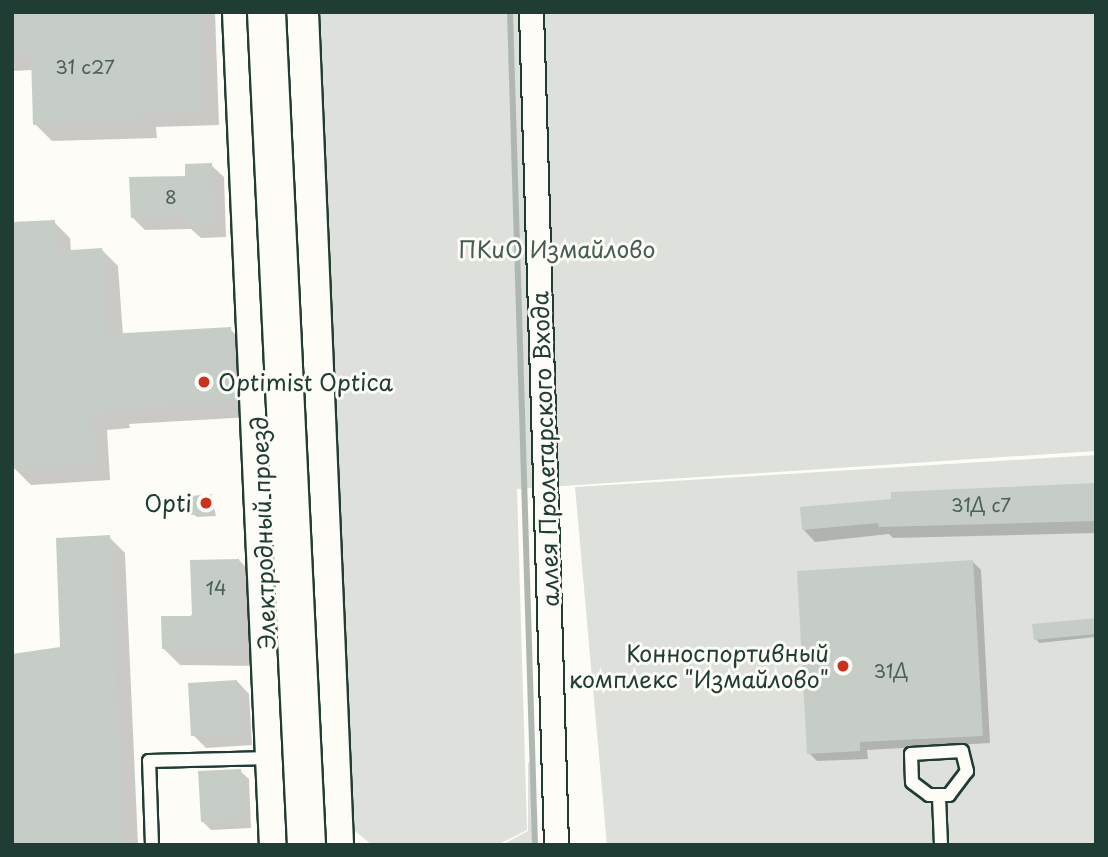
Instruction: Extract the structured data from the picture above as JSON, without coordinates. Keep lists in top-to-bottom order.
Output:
{
  "streets": {
    "street": ["аллея Пролетарского Входа", "Электродный проезд"]
  },
  "parks": ["ПКиО Измайлово"],
  "places": ["Optimist Optica", "Opti", "Конноспортивный комплекс \"Измайлово\""],
  "house_numbers": [
    "31 с27",
    "8",
    "31Д с7",
    "14",
    "31Д"
  ]
}
